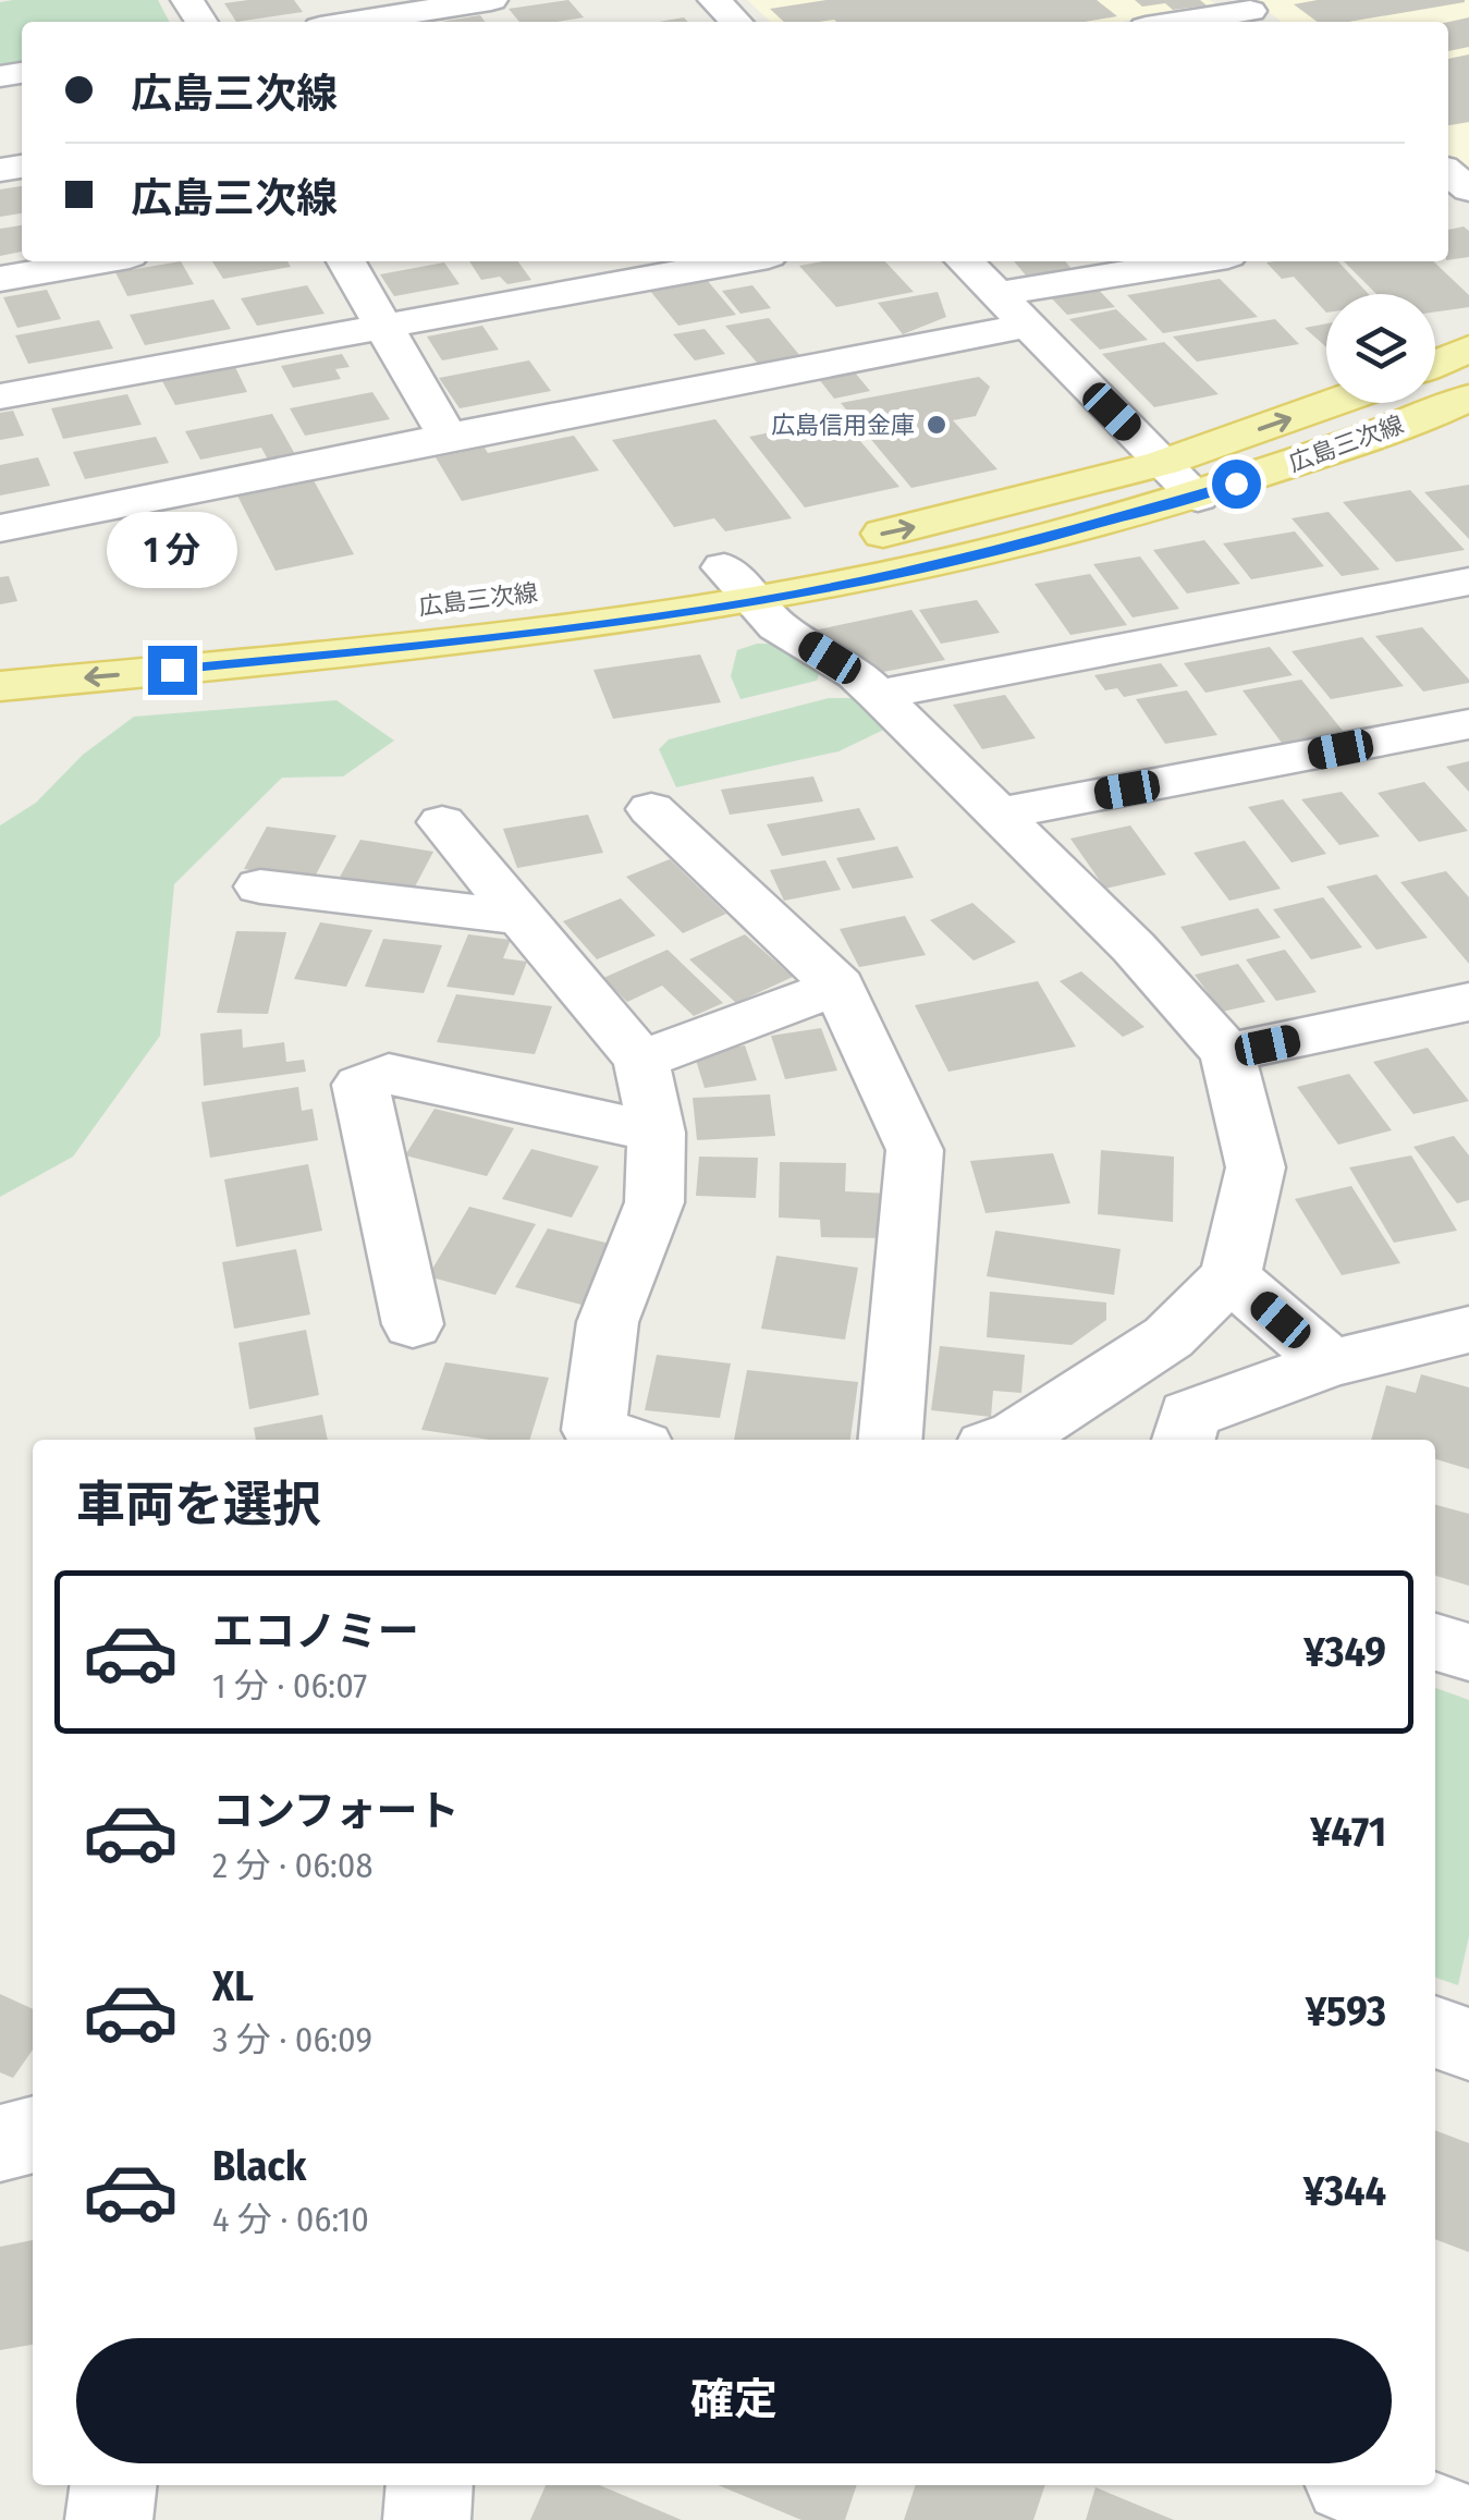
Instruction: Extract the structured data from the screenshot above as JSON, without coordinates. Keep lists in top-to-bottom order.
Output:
{
  "streets": {
    "main road": ["広島三次線"]
  },
  "places": ["広島信用金庫"],
  "page": {
    "banner": ["広島三次線", "広島三次線"],
    "bubble": "1 分",
    "heading": "車両を選択",
    "list": [
      {
        "name": "エコノミー",
        "note": "1 分 · 06:07",
        "value": "¥349"
      },
      {
        "name": "コンフォート",
        "note": "2 分 · 06:08",
        "value": "¥471"
      },
      {
        "name": "XL",
        "note": "3 分 · 06:09",
        "value": "¥593"
      },
      {
        "name": "Black",
        "note": "4 分 · 06:10",
        "value": "¥344"
      }
    ],
    "buttons": "確定"
  }
}
